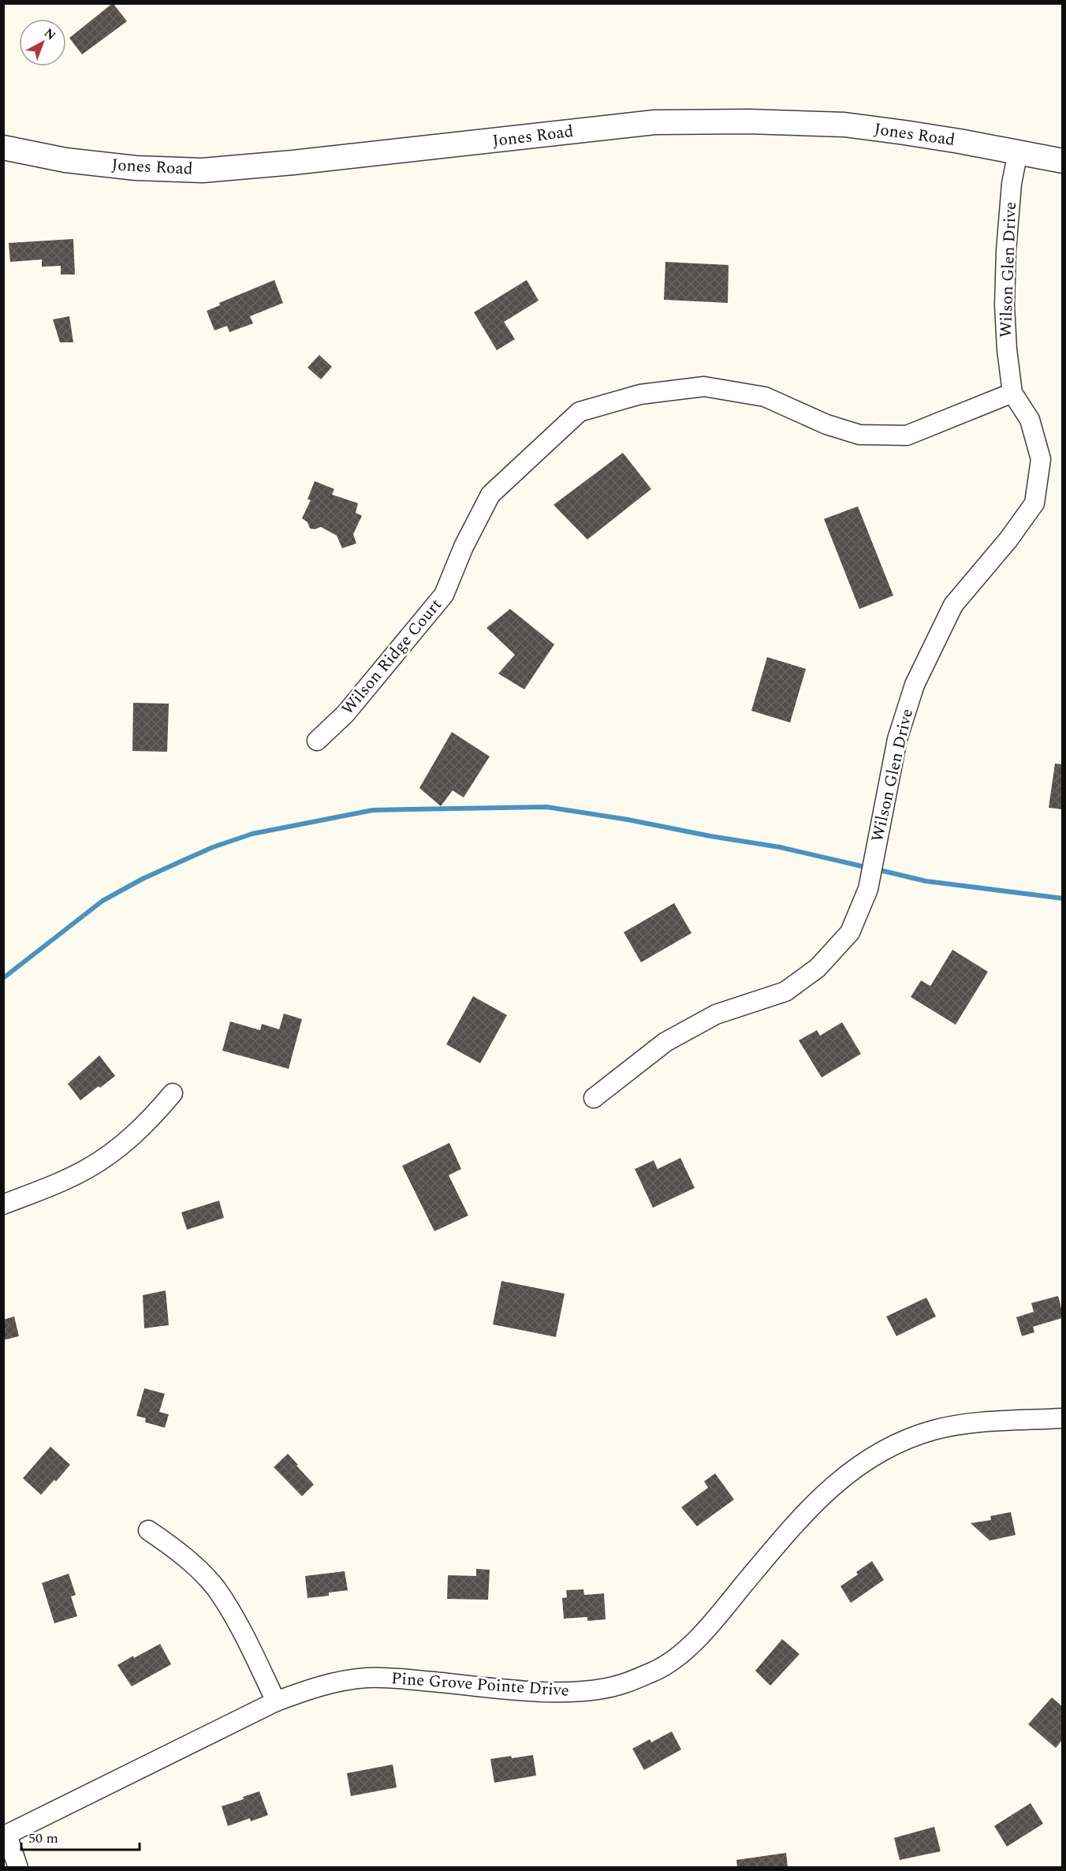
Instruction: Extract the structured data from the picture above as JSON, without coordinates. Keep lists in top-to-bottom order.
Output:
{
  "streets": {
    "street": [
      "Jones Road",
      "Wilson Glen Drive",
      "Wilson Ridge Court",
      "Pine Grove Pointe Drive"
    ]
  },
  "crossings": [
    ["Jones Road", "Wilson Glen Drive"],
    ["Wilson Glen Drive", "Wilson Ridge Court"]
  ],
  "scale_bar": "50 m",
  "north": "top right"
}
